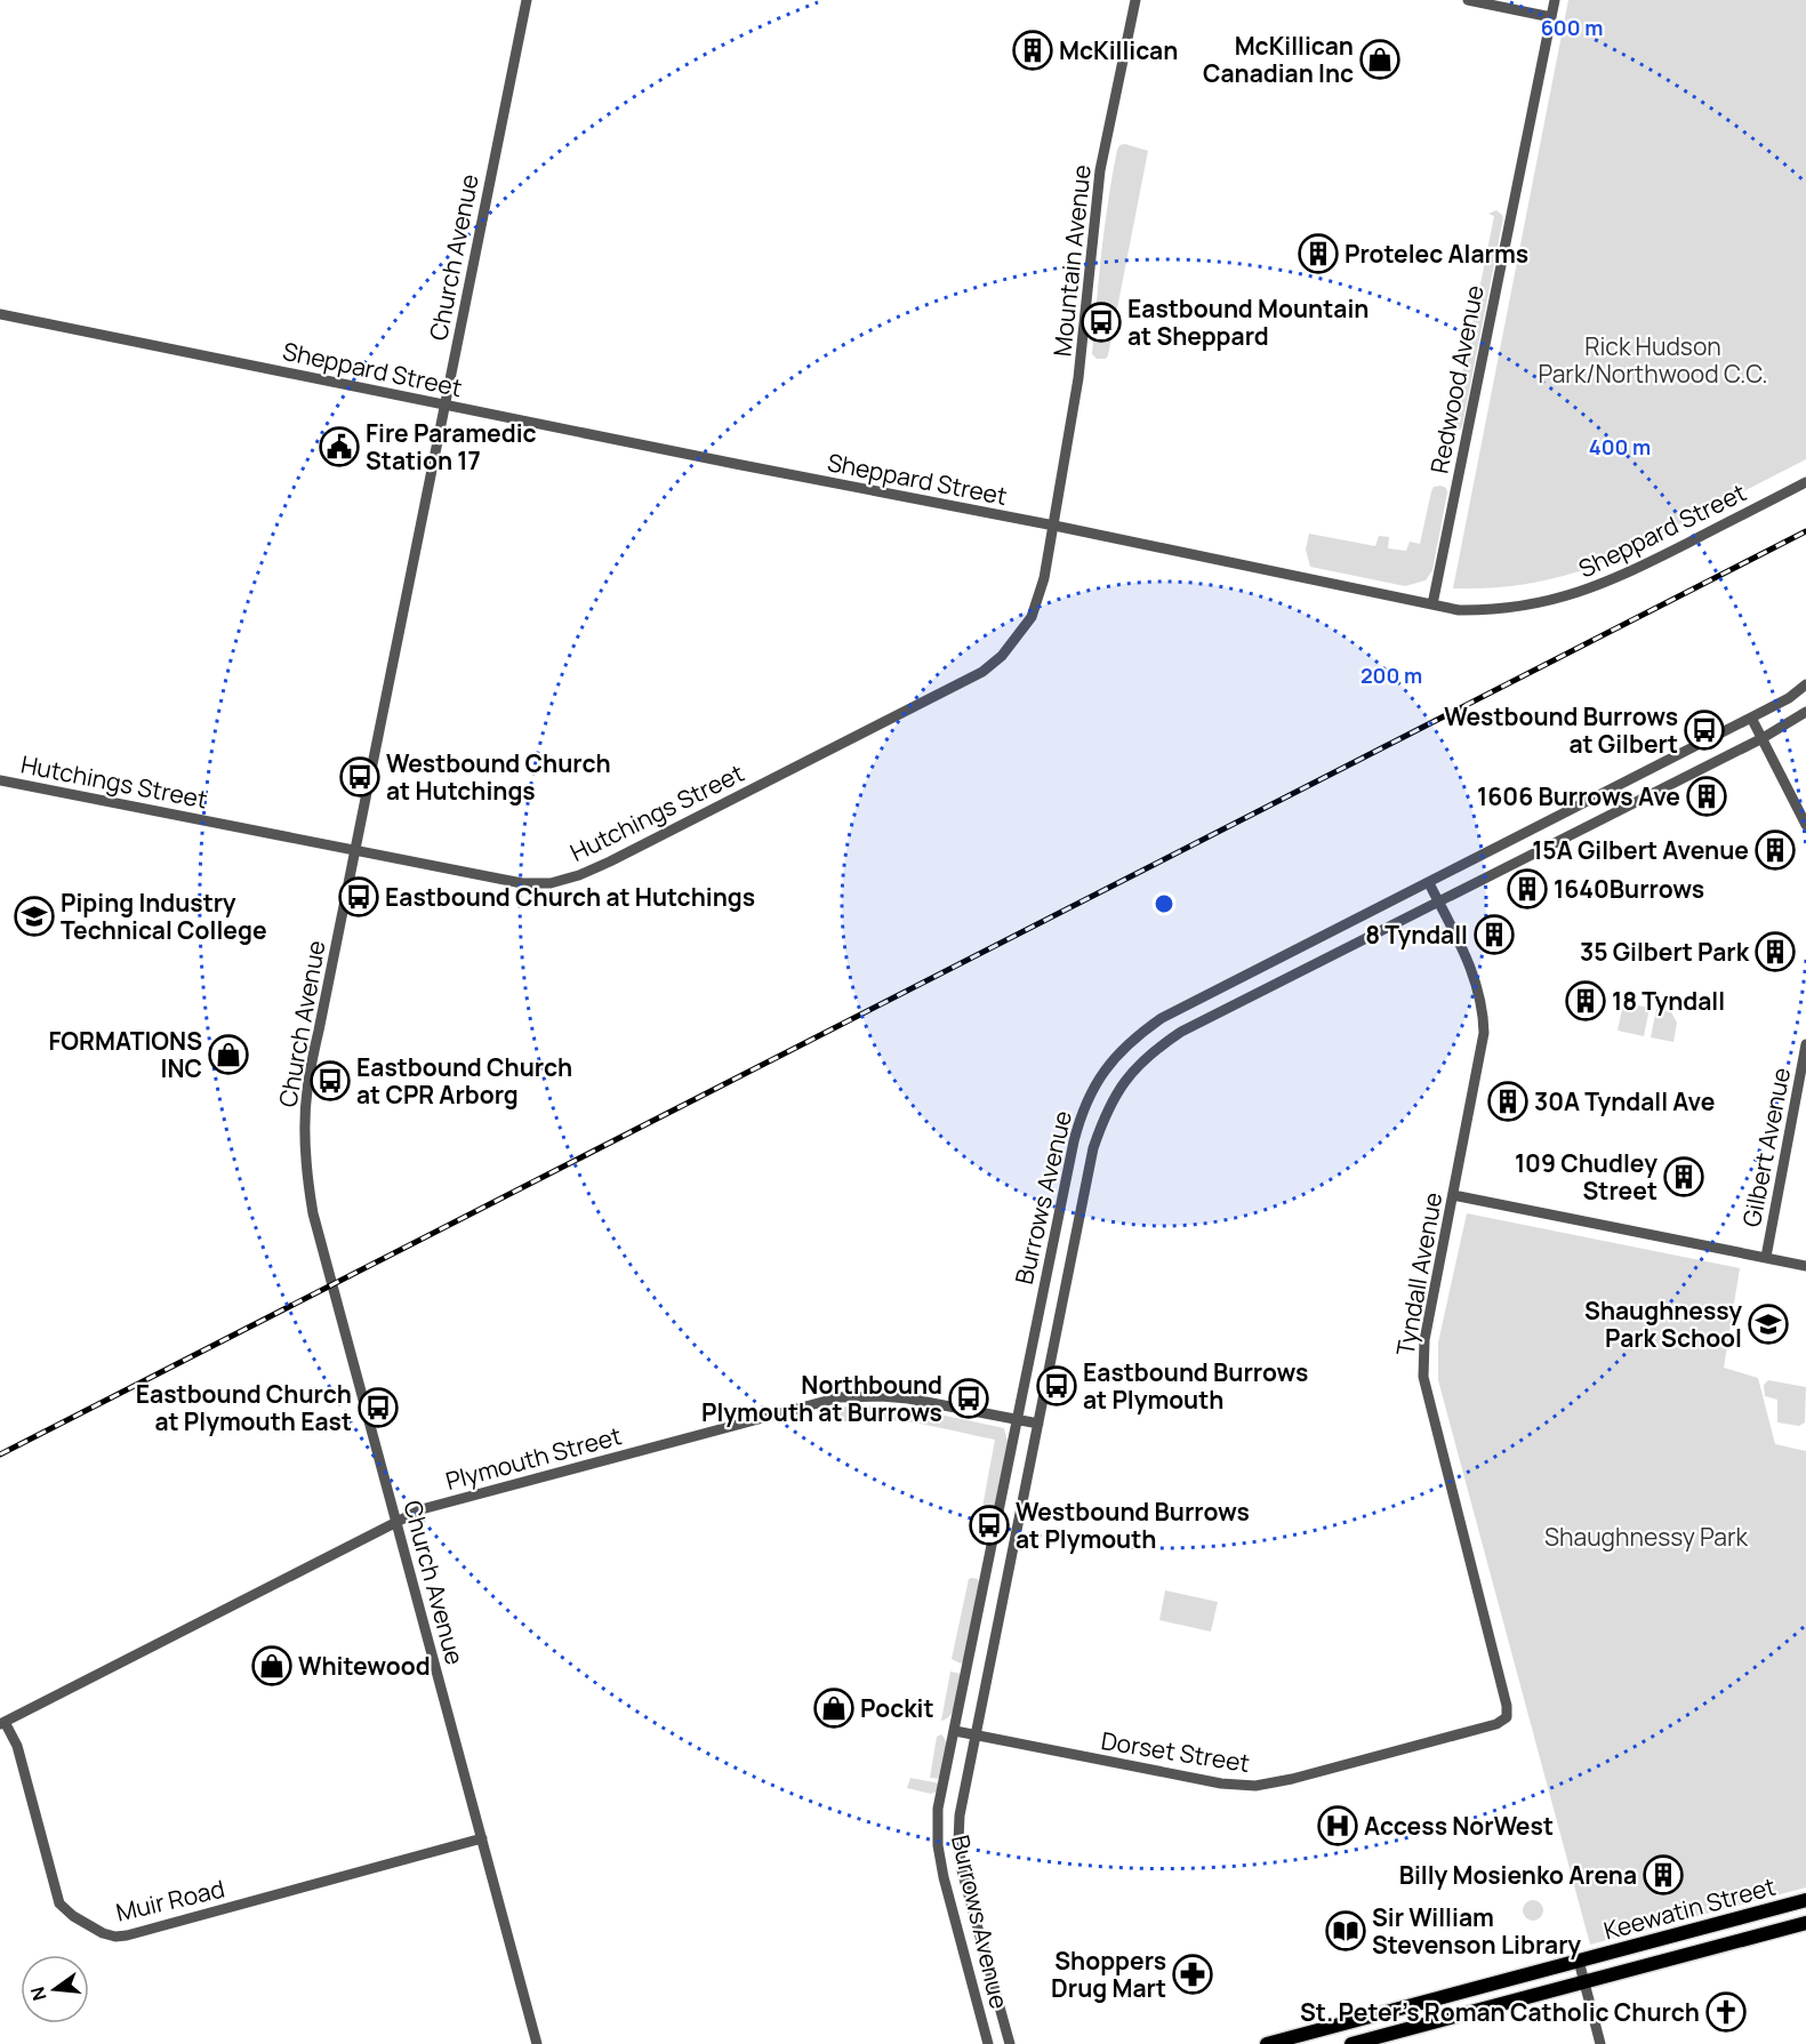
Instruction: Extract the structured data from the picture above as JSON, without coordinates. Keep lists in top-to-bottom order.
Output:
{
  "streets": {
    "main road": ["Keewatin Street"],
    "street": [
      "Church Avenue",
      "Mountain Avenue",
      "Sheppard Street",
      "Redwood Avenue",
      "Hutchings Street",
      "Gilbert Avenue",
      "Burrows Avenue",
      "Tyndall Avenue",
      "Plymouth Street",
      "Dorset Street",
      "Muir Road"
    ]
  },
  "crossings": [
    ["Church Avenue", "Sheppard Street"],
    ["Church Avenue", "Hutchings Street"],
    ["Church Avenue", "Plymouth Street"],
    ["Church Avenue", "Muir Road"],
    ["Mountain Avenue", "Sheppard Street"],
    ["Mountain Avenue", "Hutchings Street"],
    ["Sheppard Street", "Redwood Avenue"],
    ["Sheppard Street", "Hutchings Street"],
    ["Burrows Avenue", "Tyndall Avenue"],
    ["Burrows Avenue", "Plymouth Street"],
    ["Burrows Avenue", "Dorset Street"],
    ["Tyndall Avenue", "Dorset Street"],
    ["Plymouth Street", "Muir Road"]
  ],
  "parks": ["Rick Hudson Park/Northwood C.C.", "Shaughnessy Park"],
  "places": {
    "building": [
      "McKillican",
      "Protelec Alarms",
      "1606 Burrows Ave",
      "15A Gilbert Avenue",
      "1640Burrows",
      "8 Tyndall",
      "35 Gilbert Park",
      "18 Tyndall",
      "30A Tyndall Ave",
      "109 Chudley Street",
      "Billy Mosienko Arena"
    ],
    "shop": [
      "McKillican Canadian Inc",
      "FORMATIONS INC",
      "Whitewood",
      "Pockit"
    ],
    "bus stop": [
      "Eastbound Mountain at Sheppard",
      "Westbound Burrows at Gilbert",
      "Westbound Church at Hutchings",
      "Eastbound Church at Hutchings",
      "Eastbound Church at CPR Arborg",
      "Eastbound Burrows at Plymouth",
      "Northbound Plymouth at Burrows",
      "Eastbound Church at Plymouth East",
      "Westbound Burrows at Plymouth"
    ],
    "public building": ["Fire Paramedic Station 17"],
    "school or university": ["Piping Industry Technical College", "Shaughnessy Park School"],
    "hospital": ["Access NorWest"],
    "library": ["Sir William Stevenson Library"],
    "pharmacy": ["Shoppers Drug Mart"],
    "church": ["St. Peter's Roman Catholic Church"]
  },
  "north": "left",
  "rings": ["600 m", "400 m", "200 m"]
}
